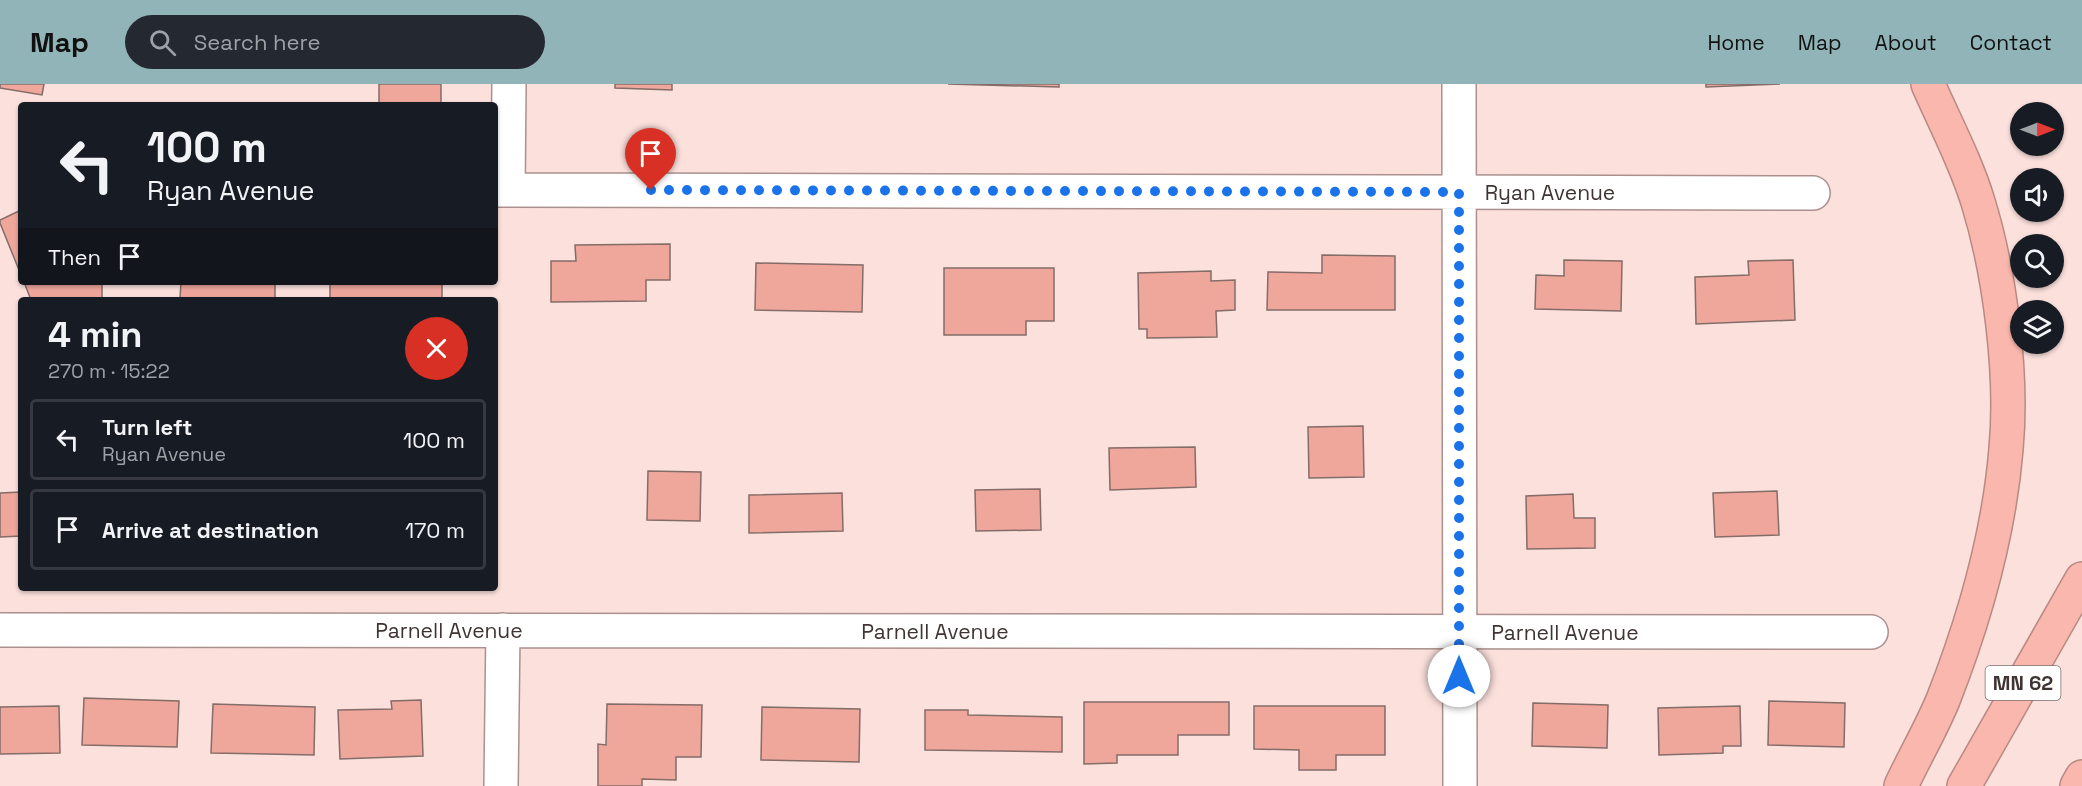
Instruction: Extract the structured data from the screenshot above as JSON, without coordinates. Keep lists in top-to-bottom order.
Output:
{
  "streets": {
    "highway": ["MN 62"],
    "street": ["Ryan Avenue", "Parnell Avenue"]
  },
  "north": "right",
  "page": {
    "header": "Map",
    "search": "Search here",
    "nav": [
      "Home",
      "Map",
      "About",
      "Contact"
    ],
    "turn": ["100 m", "Ryan Avenue"],
    "then": "Then",
    "heading": ["4 min", "270 m · 15:22"],
    "list": [
      {
        "name": "Turn left",
        "note": "Ryan Avenue",
        "value": "100 m"
      },
      {
        "name": "Arrive at destination",
        "value": "170 m"
      }
    ]
  }
}
